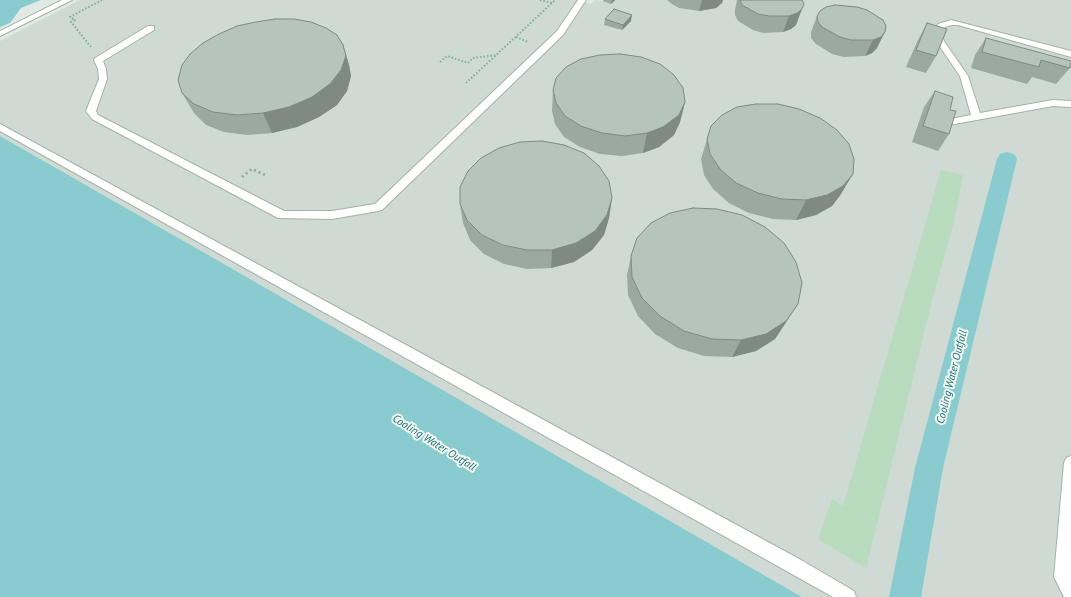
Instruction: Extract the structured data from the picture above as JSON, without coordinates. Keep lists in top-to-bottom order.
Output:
{
  "water": ["Cooling Water Outfall"]
}
